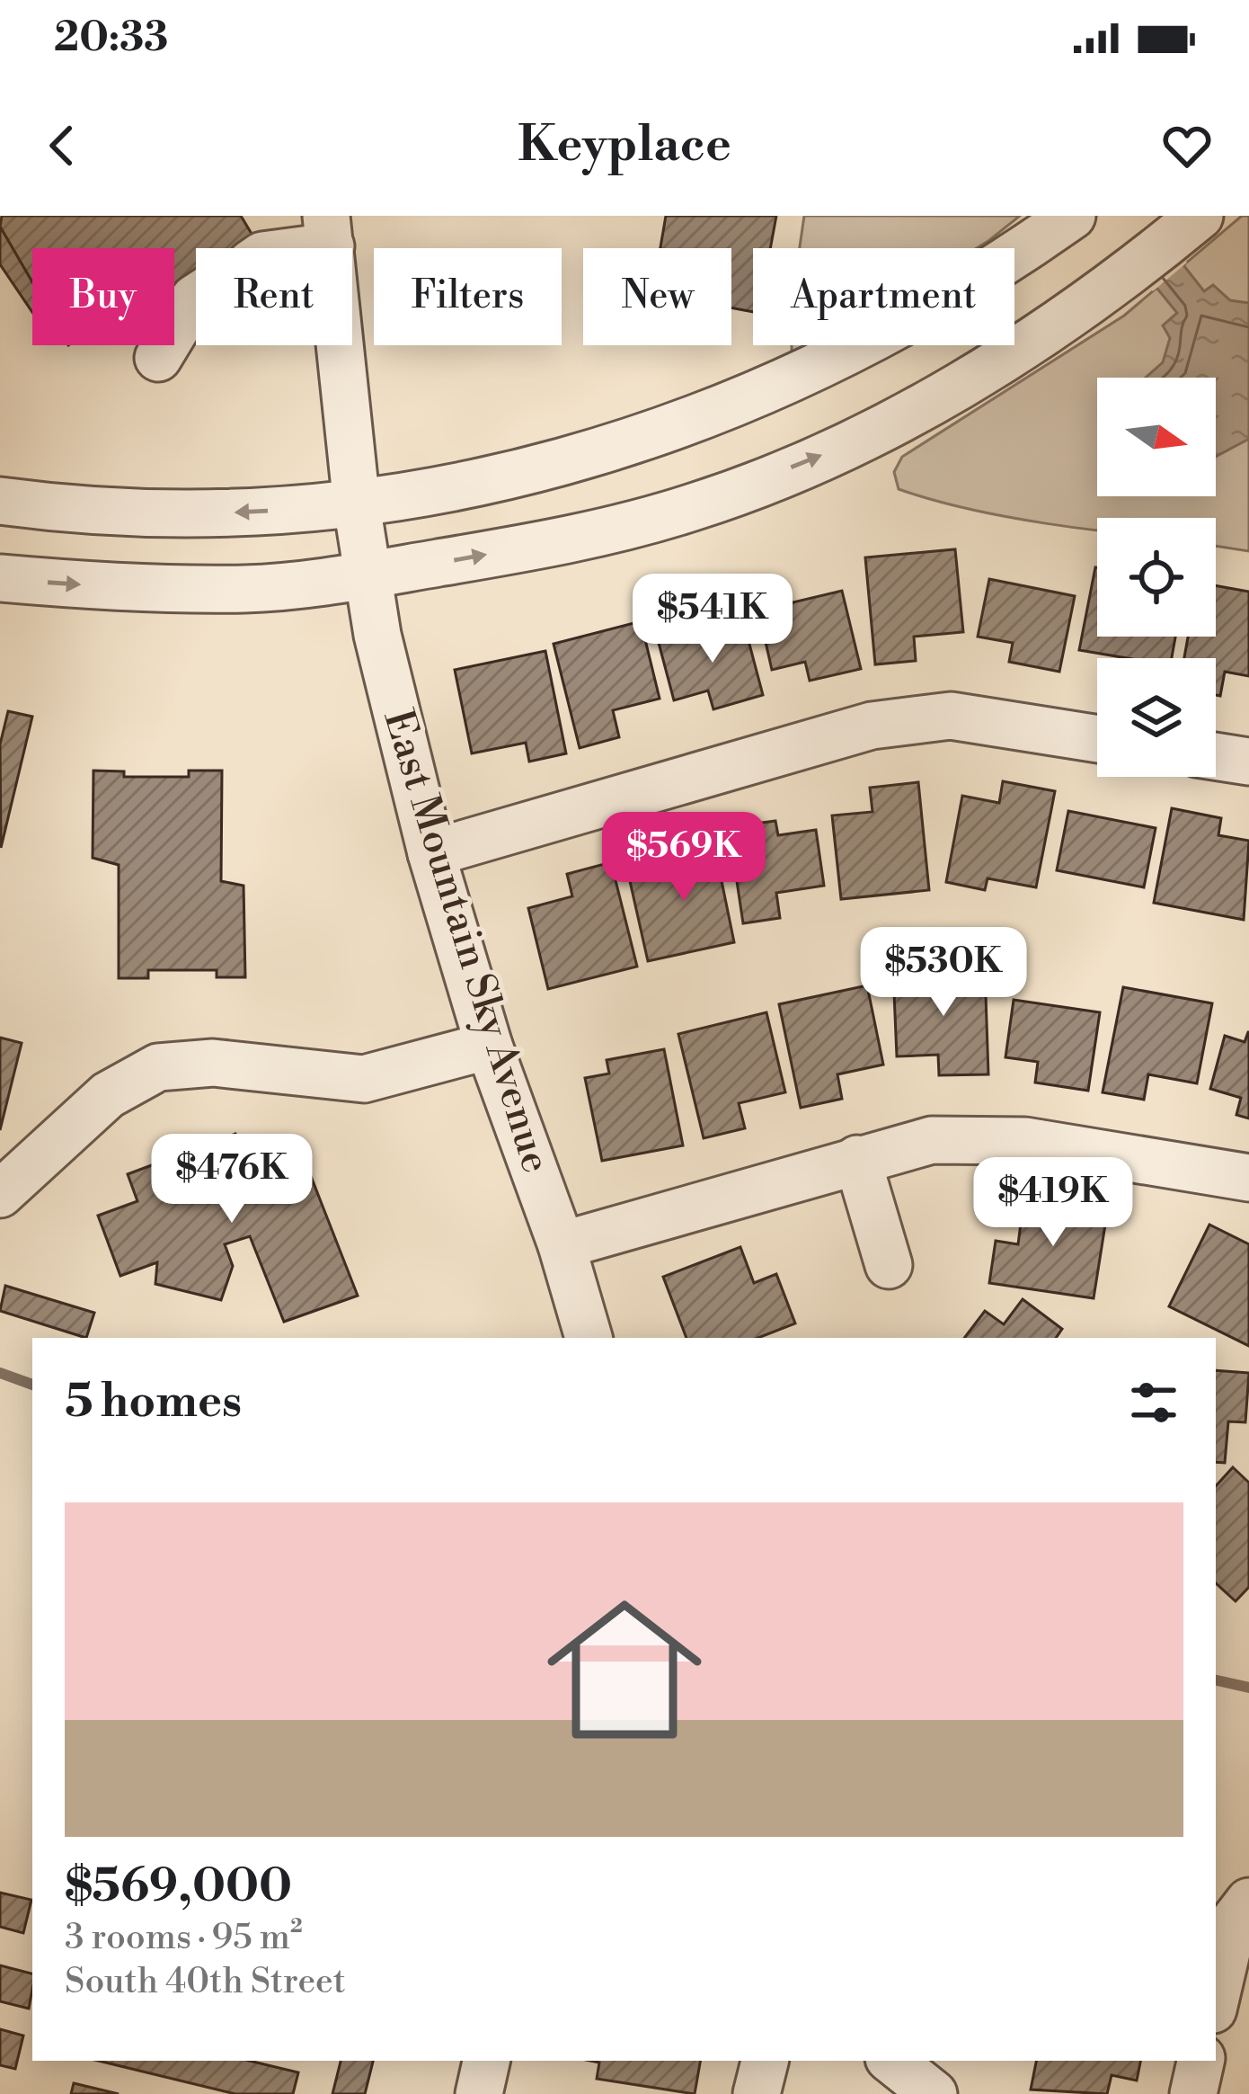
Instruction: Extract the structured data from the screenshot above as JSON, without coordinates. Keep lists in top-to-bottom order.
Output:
{
  "streets": {
    "street": ["East Mountain Sky Avenue"]
  },
  "north": "right",
  "page": {
    "status": "20:33",
    "header": "Keyplace",
    "chip": [
      "Buy",
      "Rent",
      "Filters",
      "New",
      "Apartment"
    ],
    "price": [
      "$541K",
      "$569K",
      "$530K",
      "$476K",
      "$419K"
    ],
    "heading": "5 homes",
    "list": [
      {
        "name": "$569,000",
        "note": "3 rooms · 95 m² · South 40th Street"
      }
    ]
  }
}
